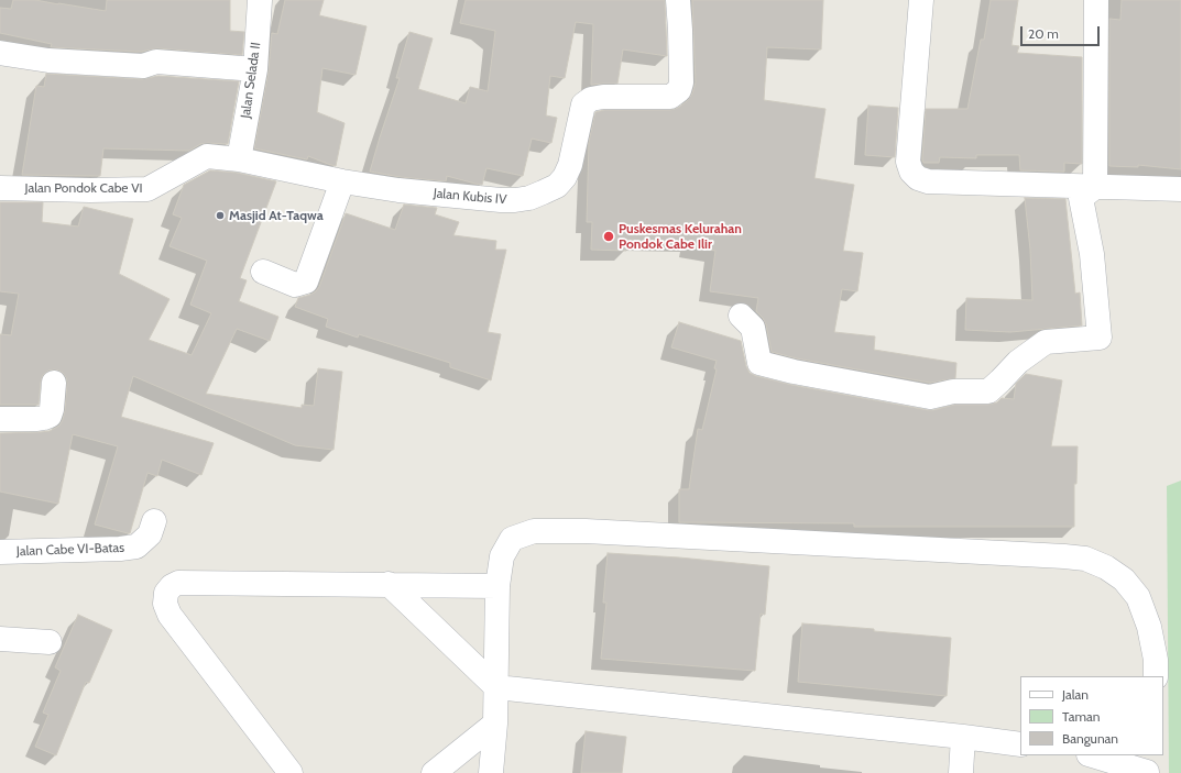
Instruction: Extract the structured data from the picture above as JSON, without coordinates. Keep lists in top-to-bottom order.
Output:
{
  "streets": {
    "street": [
      "Jalan Selada II",
      "Jalan Pondok Cabe VI",
      "Jalan Kubis IV",
      "Jalan Cabe VI-Batas"
    ]
  },
  "crossings": [
    ["Jalan Selada II", "Jalan Pondok Cabe VI"],
    ["Jalan Selada II", "Jalan Kubis IV"],
    ["Jalan Pondok Cabe VI", "Jalan Kubis IV"]
  ],
  "places": ["Masjid At-Taqwa", "Puskesmas Kelurahan Pondok Cabe Ilir"],
  "legend": ["Jalan", "Taman", "Bangunan"],
  "scale_bar": "20 m"
}
